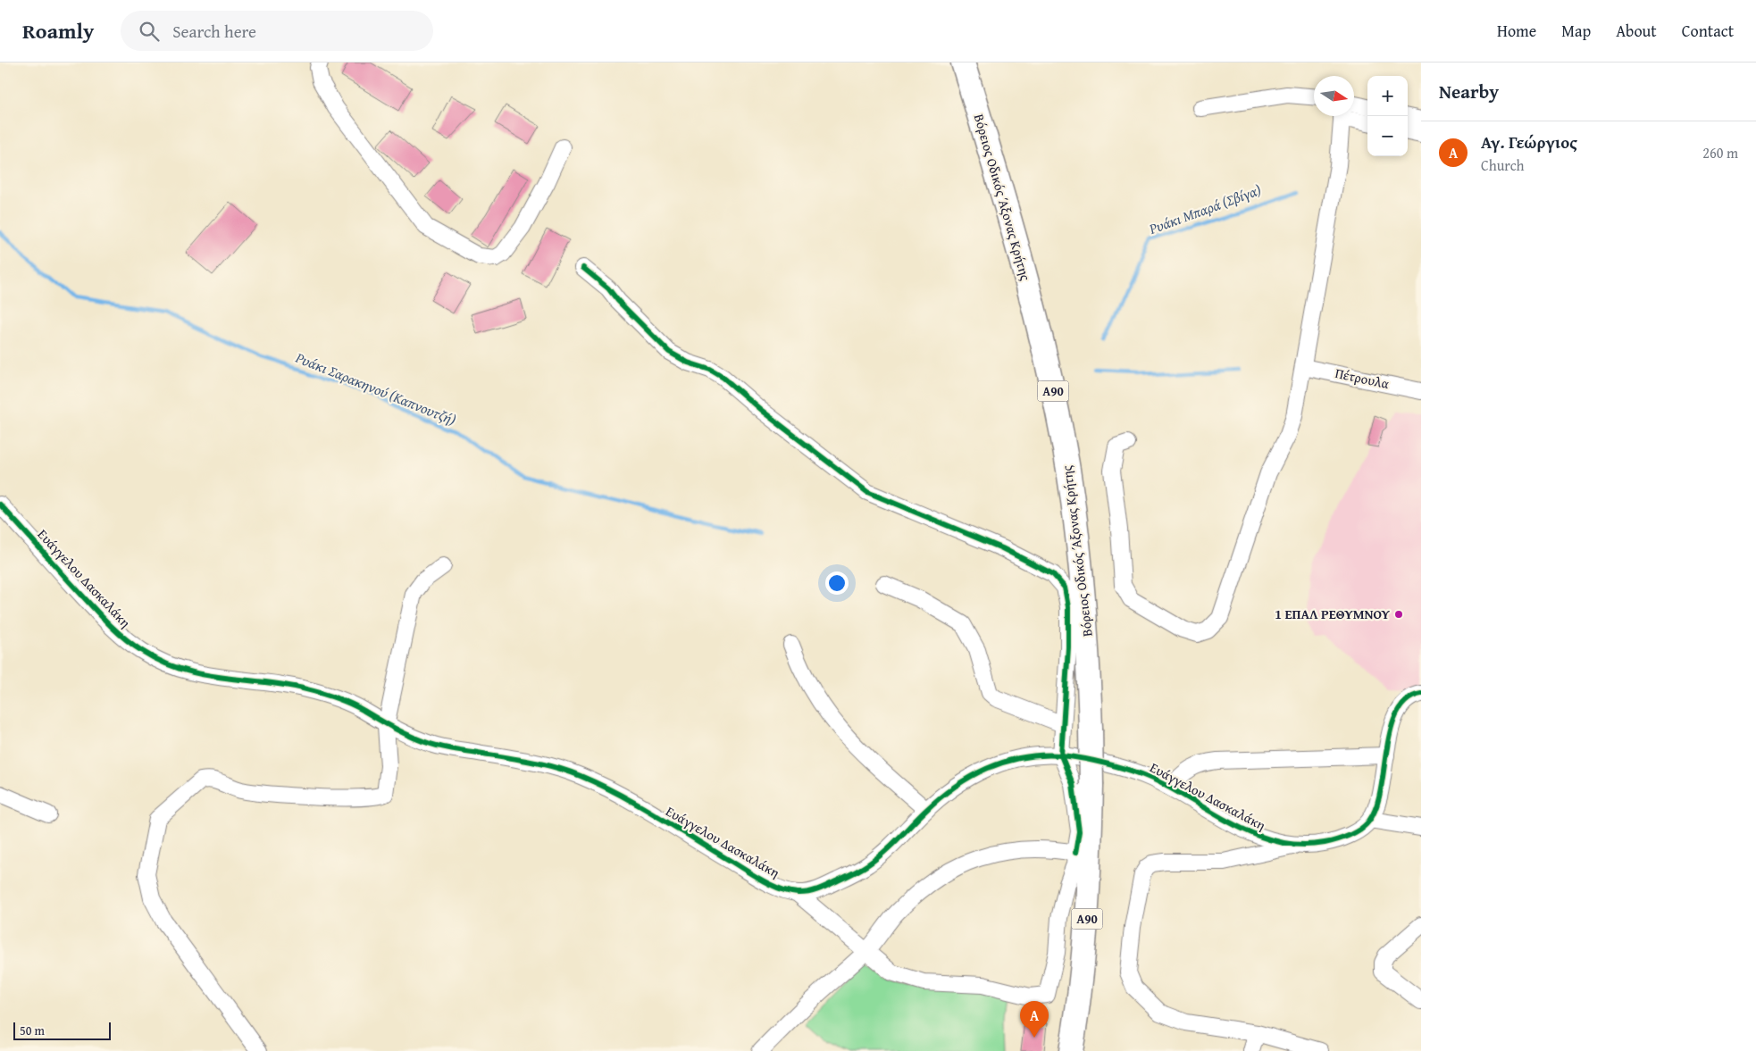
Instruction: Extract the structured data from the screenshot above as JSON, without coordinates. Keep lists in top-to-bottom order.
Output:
{
  "streets": {
    "highway": ["Βόρειος Οδικός Άξονας Κρήτης", "Α90"],
    "street": ["Πέτρουλα", "Ευάγγελου Δασκαλάκη"]
  },
  "water": ["Ρυάκι Μπαρά (Σβίγα)", "Ρυάκι Σαρακηνού (Καπνουτζή)"],
  "places": ["1 ΕΠΑΛ ΡΕΘΥΜΝΟΥ"],
  "scale_bar": "50 m",
  "north": "right",
  "page": {
    "header": "Roamly",
    "search": "Search here",
    "nav": [
      "Home",
      "Map",
      "About",
      "Contact"
    ],
    "heading": "Nearby",
    "map_buttons": ["+", "−"],
    "list": [
      {
        "mark": "A",
        "name": "Αγ. Γεώργιος",
        "note": "Church",
        "value": "260 m"
      }
    ],
    "pins": "A",
    "scale": "50 m"
  }
}
